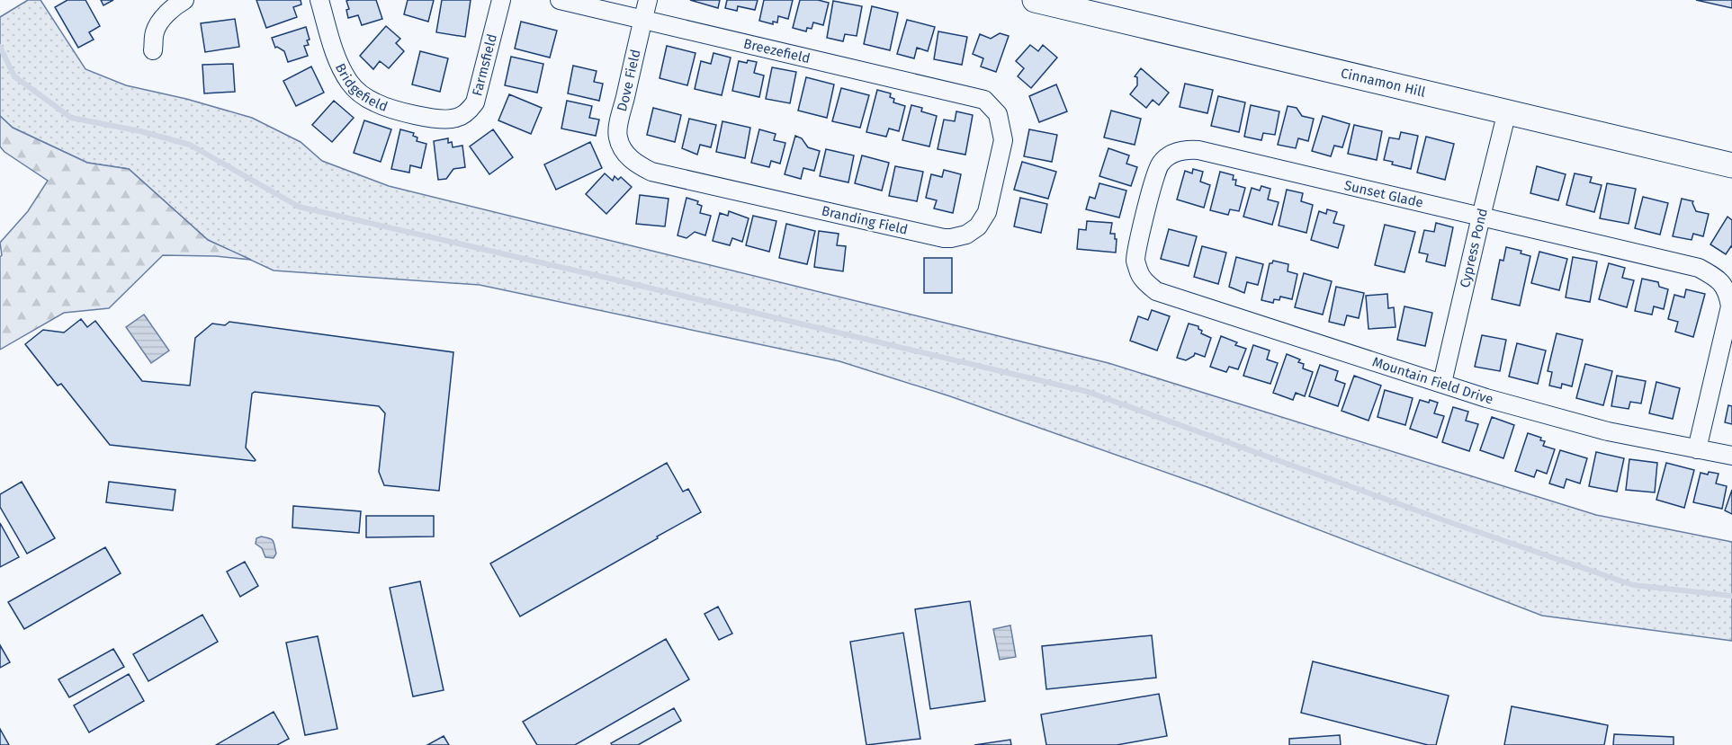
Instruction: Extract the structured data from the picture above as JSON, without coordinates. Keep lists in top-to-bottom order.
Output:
{
  "streets": {
    "street": [
      "Breezefield",
      "Farmsfield",
      "Dove Field",
      "Cinnamon Hill",
      "Bridgefield",
      "Sunset Glade",
      "Branding Field",
      "Cypress Pond",
      "Mountain Field Drive"
    ]
  },
  "crossings": [
    ["Breezefield", "Dove Field"],
    ["Breezefield", "Branding Field"],
    ["Farmsfield", "Bridgefield"],
    ["Dove Field", "Branding Field"],
    ["Cinnamon Hill", "Cypress Pond"],
    ["Sunset Glade", "Cypress Pond"],
    ["Sunset Glade", "Mountain Field Drive"],
    ["Cypress Pond", "Mountain Field Drive"]
  ]
}
